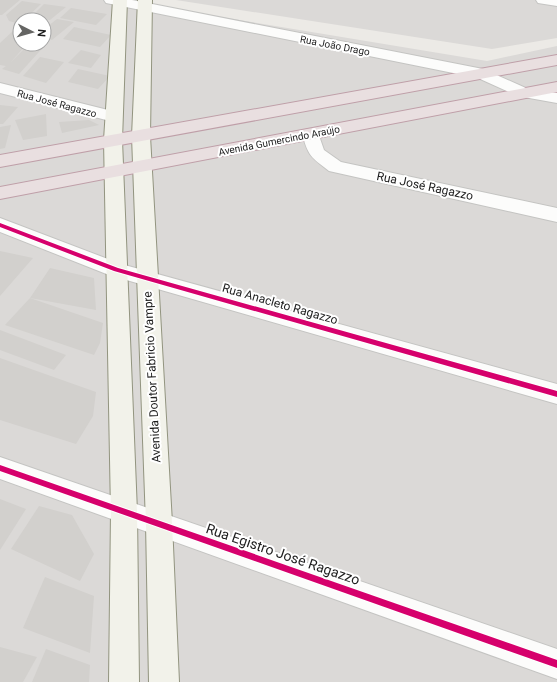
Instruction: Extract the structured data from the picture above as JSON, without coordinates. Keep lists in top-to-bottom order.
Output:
{
  "streets": {
    "highway": ["Avenida Gumercindo Araújo"],
    "main road": ["Avenida Doutor Fabricio Vampre"],
    "street": [
      "Rua João Drago",
      "Rua José Ragazzo",
      "Rua Anacleto Ragazzo",
      "Rua Egistro José Ragazzo"
    ]
  },
  "crossings": [
    ["Rua João Drago", "Avenida Gumercindo Araújo"],
    ["Rua João Drago", "Avenida Doutor Fabricio Vampre"],
    ["Rua José Ragazzo", "Avenida Gumercindo Araújo"],
    ["Avenida Gumercindo Araújo", "Avenida Doutor Fabricio Vampre"],
    ["Rua Anacleto Ragazzo", "Avenida Doutor Fabricio Vampre"],
    ["Avenida Doutor Fabricio Vampre", "Rua Egistro José Ragazzo"]
  ],
  "north": "right"
}
